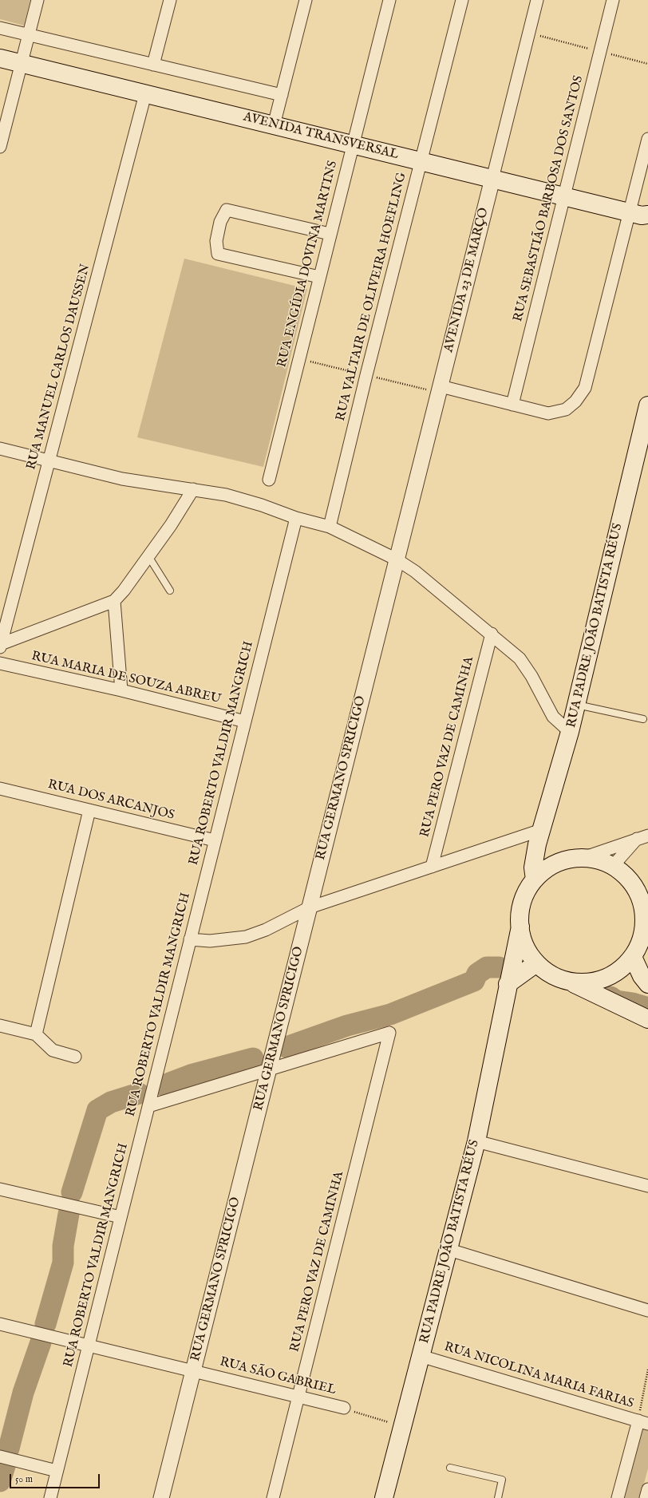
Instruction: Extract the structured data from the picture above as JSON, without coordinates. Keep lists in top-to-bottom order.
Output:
{
  "streets": {
    "main road": ["AVENIDA TRANSVERSAL", "RUA PADRE JOÃO BATISTA RÉUS"],
    "street": [
      "RUA SEBASTIÃO BARBOSA DOS SANTOS",
      "RUA ENGÍDIA DOVINA MARTINS",
      "AVENIDA 23 DE MARÇO",
      "RUA VALTAIR DE OLIVEIRA HOEFLING",
      "RUA MANUEL CARLOS DAUSSEN",
      "RUA MARIA DE SOUZA ABREU",
      "RUA PERO VAZ DE CAMINHA",
      "RUA ROBERTO VALDIR MANGRICH",
      "RUA GERMANO SPRICIGO",
      "RUA DOS ARCANJOS",
      "RUA NICOLINA MARIA FARIAS",
      "RUA SÃO GABRIEL"
    ]
  },
  "crossings": [
    ["AVENIDA TRANSVERSAL", "RUA SEBASTIÃO BARBOSA DOS SANTOS"],
    ["AVENIDA TRANSVERSAL", "RUA ENGÍDIA DOVINA MARTINS"],
    ["AVENIDA TRANSVERSAL", "AVENIDA 23 DE MARÇO"],
    ["AVENIDA TRANSVERSAL", "RUA VALTAIR DE OLIVEIRA HOEFLING"],
    ["AVENIDA TRANSVERSAL", "RUA MANUEL CARLOS DAUSSEN"],
    ["AVENIDA 23 DE MARÇO", "RUA GERMANO SPRICIGO"],
    ["RUA PADRE JOÃO BATISTA RÉUS", "RUA NICOLINA MARIA FARIAS"],
    ["RUA MARIA DE SOUZA ABREU", "RUA ROBERTO VALDIR MANGRICH"],
    ["RUA PERO VAZ DE CAMINHA", "RUA GERMANO SPRICIGO"],
    ["RUA PERO VAZ DE CAMINHA", "RUA SÃO GABRIEL"],
    ["RUA ROBERTO VALDIR MANGRICH", "RUA DOS ARCANJOS"],
    ["RUA ROBERTO VALDIR MANGRICH", "RUA SÃO GABRIEL"],
    ["RUA GERMANO SPRICIGO", "RUA SÃO GABRIEL"]
  ],
  "scale_bar": "50 m"
}
